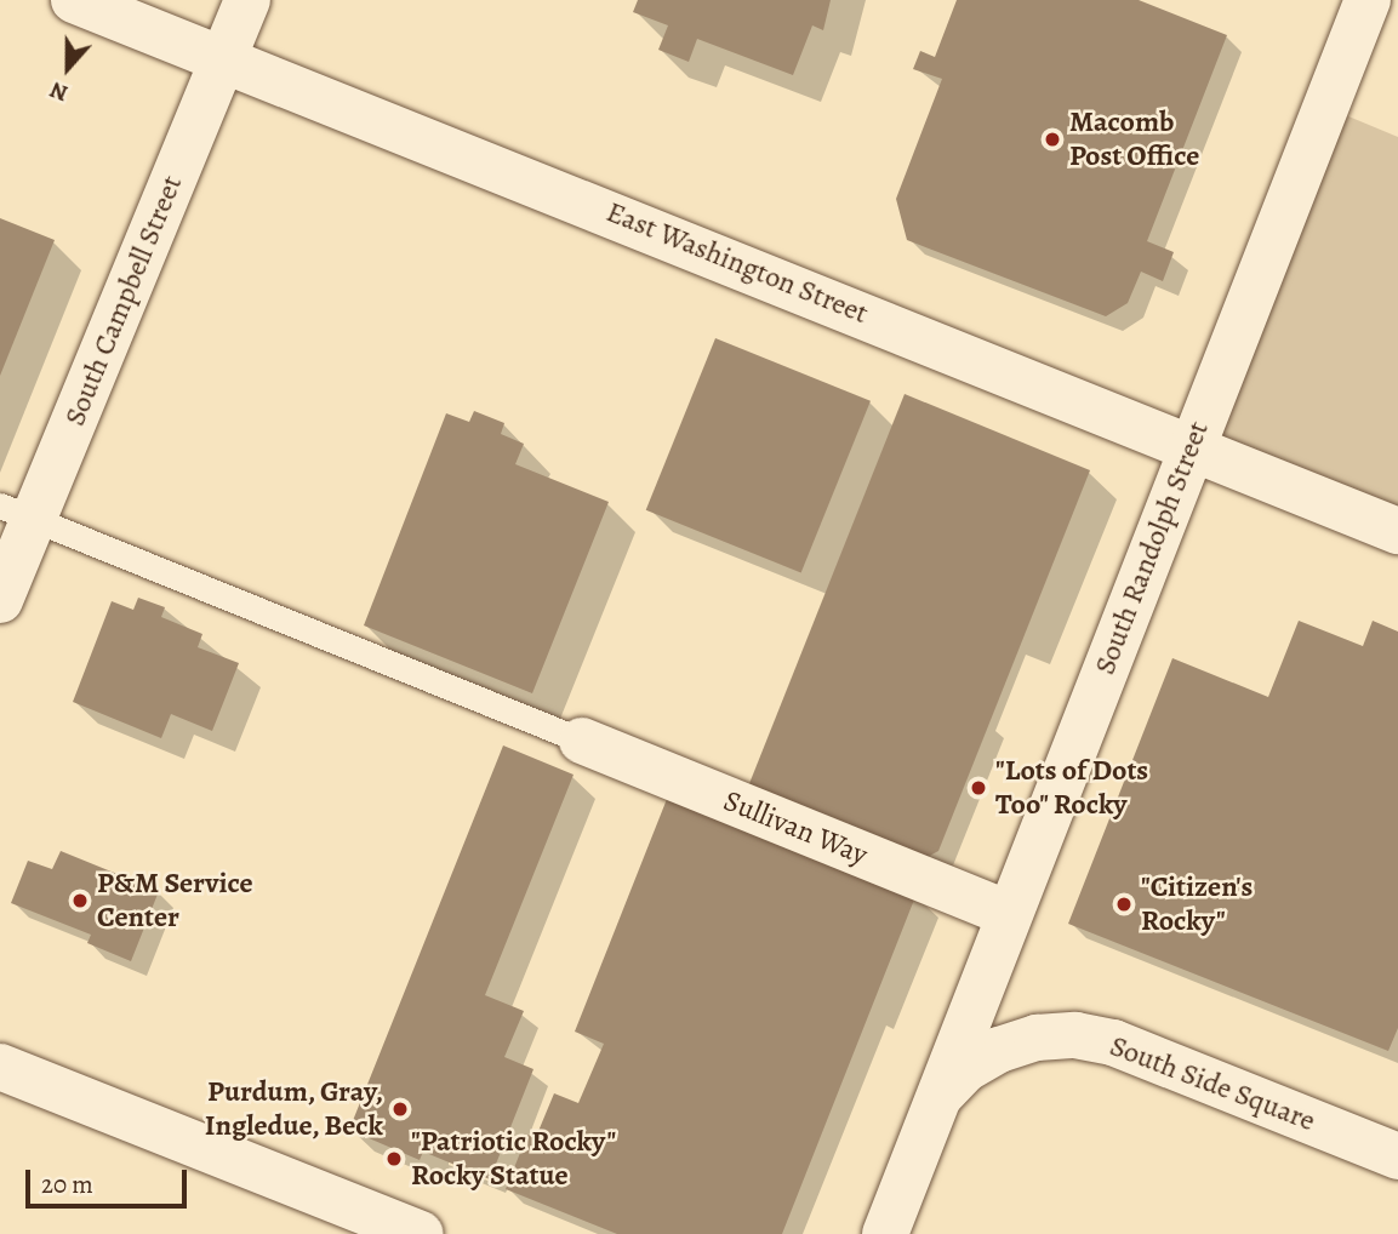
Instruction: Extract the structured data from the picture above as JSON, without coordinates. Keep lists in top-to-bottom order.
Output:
{
  "streets": {
    "street": [
      "East Washington Street",
      "South Campbell Street",
      "South Randolph Street",
      "Sullivan Way",
      "South Side Square"
    ]
  },
  "crossings": [
    ["East Washington Street", "South Campbell Street"],
    ["East Washington Street", "South Randolph Street"],
    ["South Randolph Street", "Sullivan Way"],
    ["South Randolph Street", "South Side Square"]
  ],
  "places": [
    "Macomb Post Office",
    "\"Lots of Dots Too\" Rocky",
    "P&M Service Center",
    "\"Citizen's Rocky\"",
    "Purdum, Gray, Ingledue, Beck",
    "\"Patriotic Rocky\" Rocky Statue"
  ],
  "scale_bar": "20 m",
  "north": "bottom"
}
